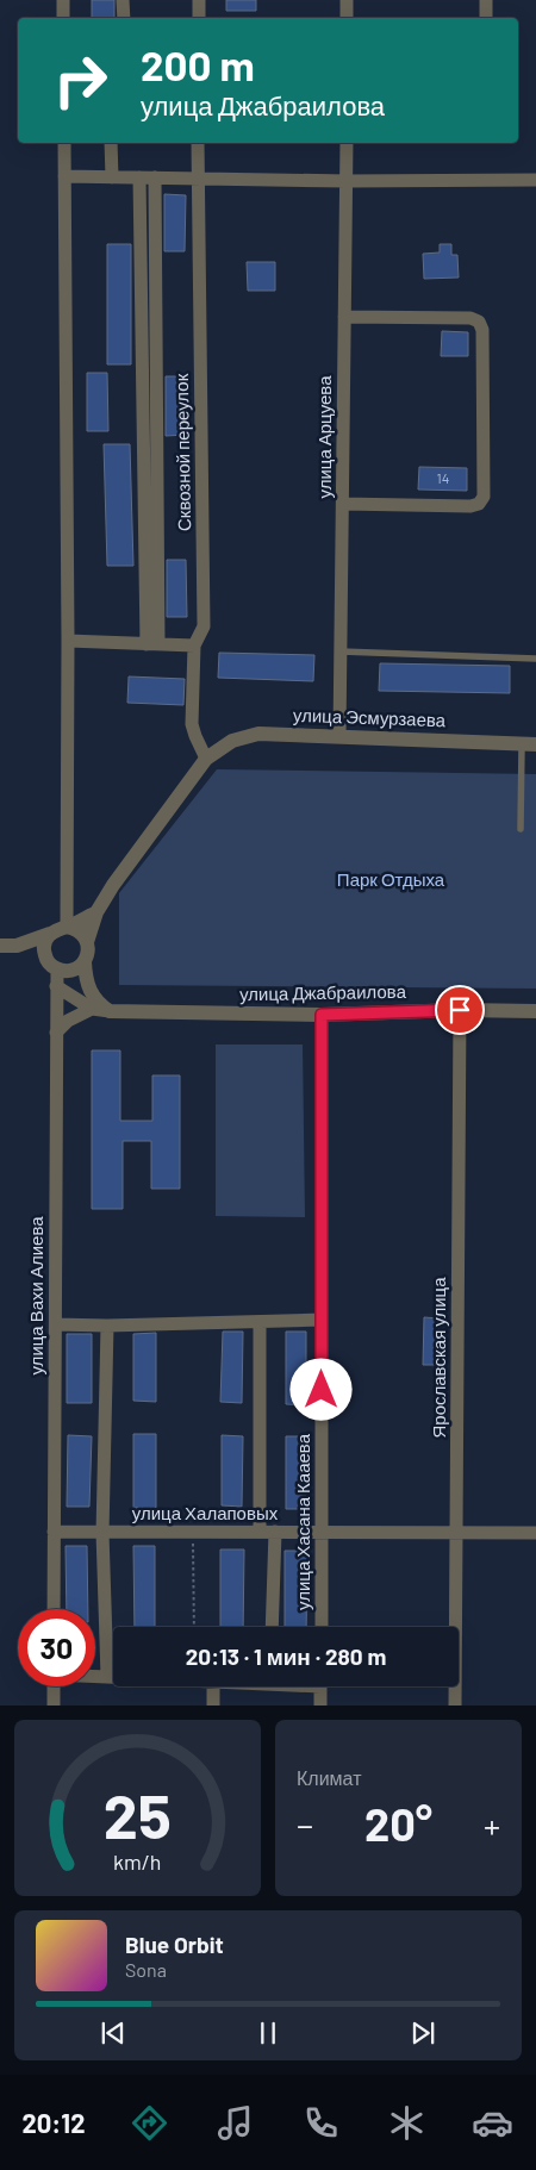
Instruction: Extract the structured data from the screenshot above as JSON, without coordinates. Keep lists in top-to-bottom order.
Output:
{
  "streets": {
    "street": [
      "улица Арцуева",
      "Сквозной переулок",
      "улица Эсмурзаева",
      "улица Джабраилова",
      "улица Вахи Алиева",
      "Ярославская улица",
      "улица Халаповых",
      "улица Хасана Кааева"
    ]
  },
  "crossings": [
    ["улица Арцуева", "улица Эсмурзаева"],
    ["Сквозной переулок", "улица Эсмурзаева"],
    ["улица Эсмурзаева", "улица Вахи Алиева"],
    ["улица Джабраилова", "улица Вахи Алиева"],
    ["улица Джабраилова", "Ярославская улица"],
    ["улица Джабраилова", "улица Хасана Кааева"],
    ["улица Вахи Алиева", "улица Халаповых"],
    ["Ярославская улица", "улица Халаповых"],
    ["улица Халаповых", "улица Хасана Кааева"]
  ],
  "parks": ["Парк Отдыха"],
  "house_numbers": ["14"],
  "page": {
    "turn": ["200 m", "улица Джабраилова"],
    "limit": "30",
    "trip": "20:13 · 1 мин · 280 m",
    "tile": "Климат",
    "heat": ["−", "20°", "+"],
    "song": ["Blue Orbit", "Sona"],
    "tabs": "20:12",
    "gauge": ["25", "km/h"]
  }
}
